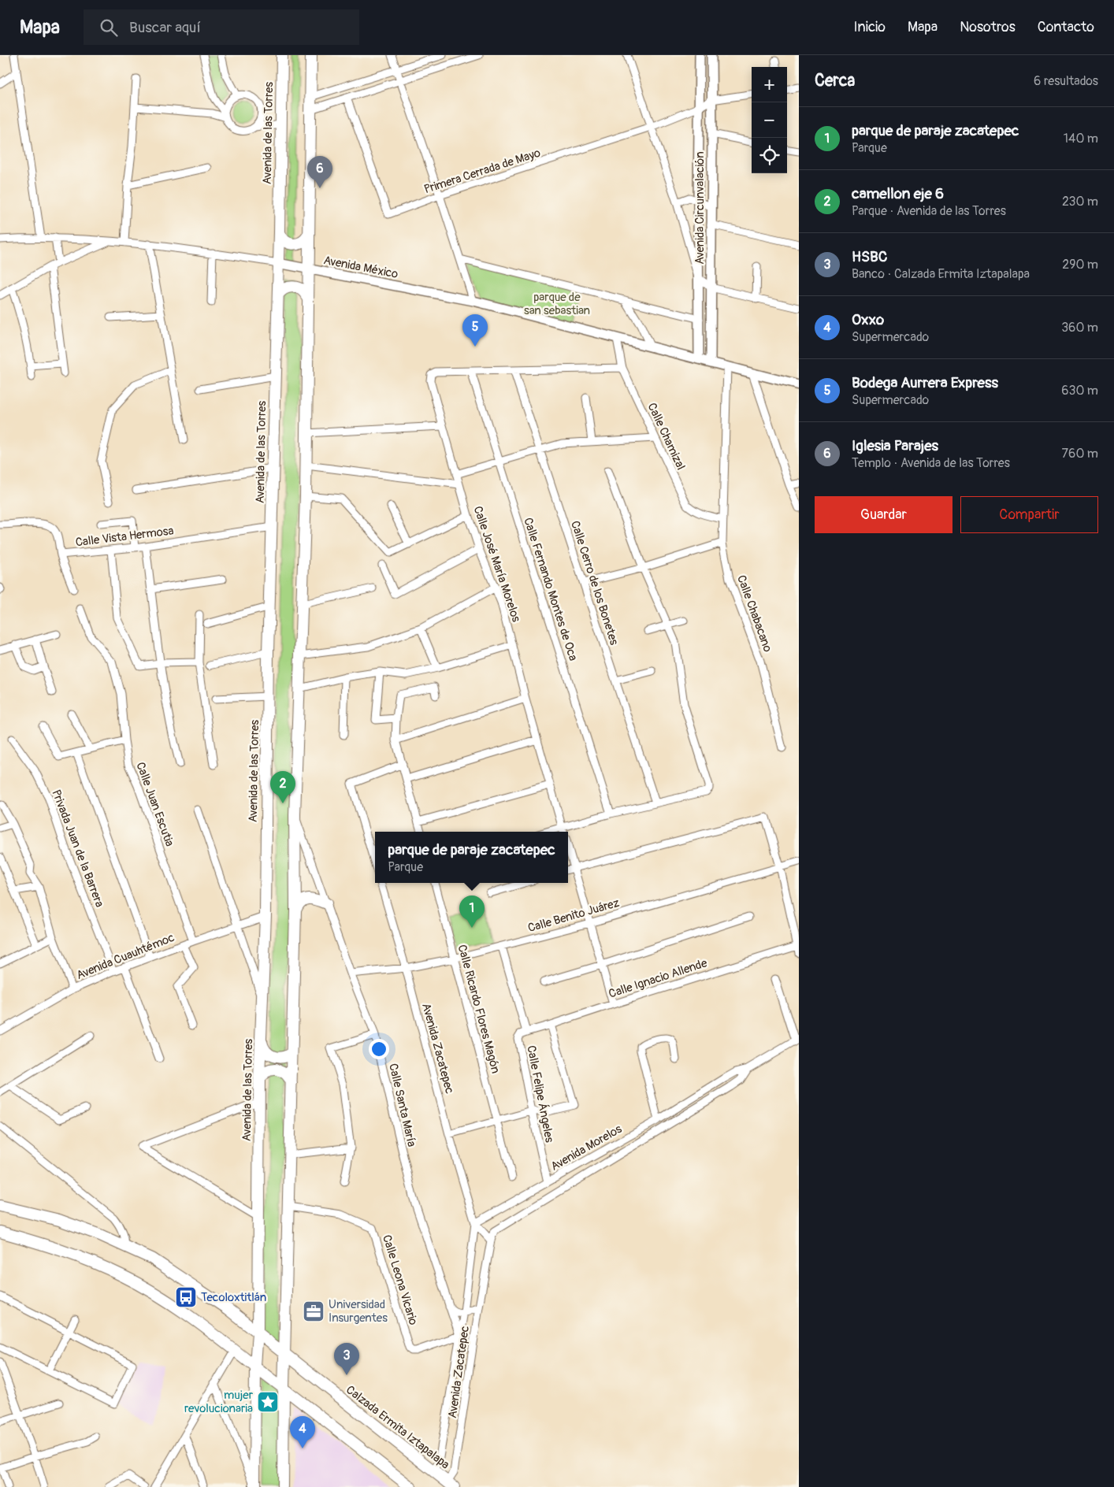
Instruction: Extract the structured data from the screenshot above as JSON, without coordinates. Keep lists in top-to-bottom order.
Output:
{
  "streets": {
    "main road": ["Avenida de las Torres", "Calzada Ermita Iztapalapa"],
    "street": [
      "Primera Cerrada de Mayo",
      "Avenida Circunvalación",
      "Avenida México",
      "Calle Chamizal",
      "Calle Vista Hermosa",
      "Calle José María Morelos",
      "Calle Cerro de los Bonetes",
      "Calle Fernando Montes de Oca",
      "Calle Chabacano",
      "Calle Juan Escutia",
      "Privada Juan de la Barrera",
      "Calle Benito Juárez",
      "Avenida Cuauhtémoc",
      "Calle Ignacio Allende",
      "Calle Ricardo Flores Magón",
      "Avenida Zacatepec",
      "Calle Felipe Ángeles",
      "Calle Santa María",
      "Avenida Morelos",
      "Calle Leona Vicario"
    ]
  },
  "crossings": [
    ["Avenida de las Torres", "Avenida México"],
    ["Avenida de las Torres", "Calle Vista Hermosa"],
    ["Avenida de las Torres", "Avenida Cuauhtémoc"],
    ["Avenida de las Torres", "Calzada Ermita Iztapalapa"],
    ["Primera Cerrada de Mayo", "Avenida Circunvalación"],
    ["Avenida Circunvalación", "Avenida México"],
    ["Avenida México", "Calle Chamizal"],
    ["Avenida México", "Calle Chabacano"],
    ["Calle Chamizal", "Calle Chabacano"],
    ["Calle José María Morelos", "Calle Fernando Montes de Oca"],
    ["Calle Juan Escutia", "Avenida Cuauhtémoc"],
    ["Privada Juan de la Barrera", "Avenida Cuauhtémoc"],
    ["Calle Benito Juárez", "Calle Ricardo Flores Magón"],
    ["Calle Benito Juárez", "Avenida Zacatepec"],
    ["Calle Benito Juárez", "Calle Felipe Ángeles"],
    ["Calle Benito Juárez", "Calle Santa María"],
    ["Calle Ignacio Allende", "Calle Felipe Ángeles"],
    ["Avenida Zacatepec", "Calle Santa María"],
    ["Avenida Zacatepec", "Avenida Morelos"],
    ["Avenida Zacatepec", "Calle Leona Vicario"],
    ["Avenida Zacatepec", "Calzada Ermita Iztapalapa"],
    ["Calle Felipe Ángeles", "Avenida Morelos"],
    ["Calle Santa María", "Calle Leona Vicario"]
  ],
  "parks": ["parque de san sebastian"],
  "places": {
    "bus stop": ["Tecoloxtitlán"],
    "office": ["Universidad Insurgentes"],
    "place": ["mujer revolucionaria"]
  },
  "page": {
    "header": "Mapa",
    "search": "Buscar aquí",
    "nav": [
      "Inicio",
      "Mapa",
      "Nosotros",
      "Contacto"
    ],
    "heading": ["Cerca", "6 resultados"],
    "map_buttons": ["+", "−"],
    "list": [
      {
        "mark": "1",
        "name": "parque de paraje zacatepec",
        "note": "Parque",
        "value": "140 m"
      },
      {
        "mark": "2",
        "name": "camellon eje 6",
        "note": "Parque · Avenida de las Torres",
        "value": "230 m"
      },
      {
        "mark": "3",
        "name": "HSBC",
        "note": "Banco · Calzada Ermita Iztapalapa",
        "value": "290 m"
      },
      {
        "mark": "4",
        "name": "Oxxo",
        "note": "Supermercado",
        "value": "360 m"
      },
      {
        "mark": "5",
        "name": "Bodega Aurrera Express",
        "note": "Supermercado",
        "value": "630 m"
      },
      {
        "mark": "6",
        "name": "Iglesia Parajes",
        "note": "Templo · Avenida de las Torres",
        "value": "760 m"
      }
    ],
    "pins": [
      "6",
      "5",
      "2",
      "1",
      "3",
      "4"
    ],
    "buttons": ["Guardar", "Compartir"],
    "popup": ["parque de paraje zacatepec", "Parque"]
  }
}
